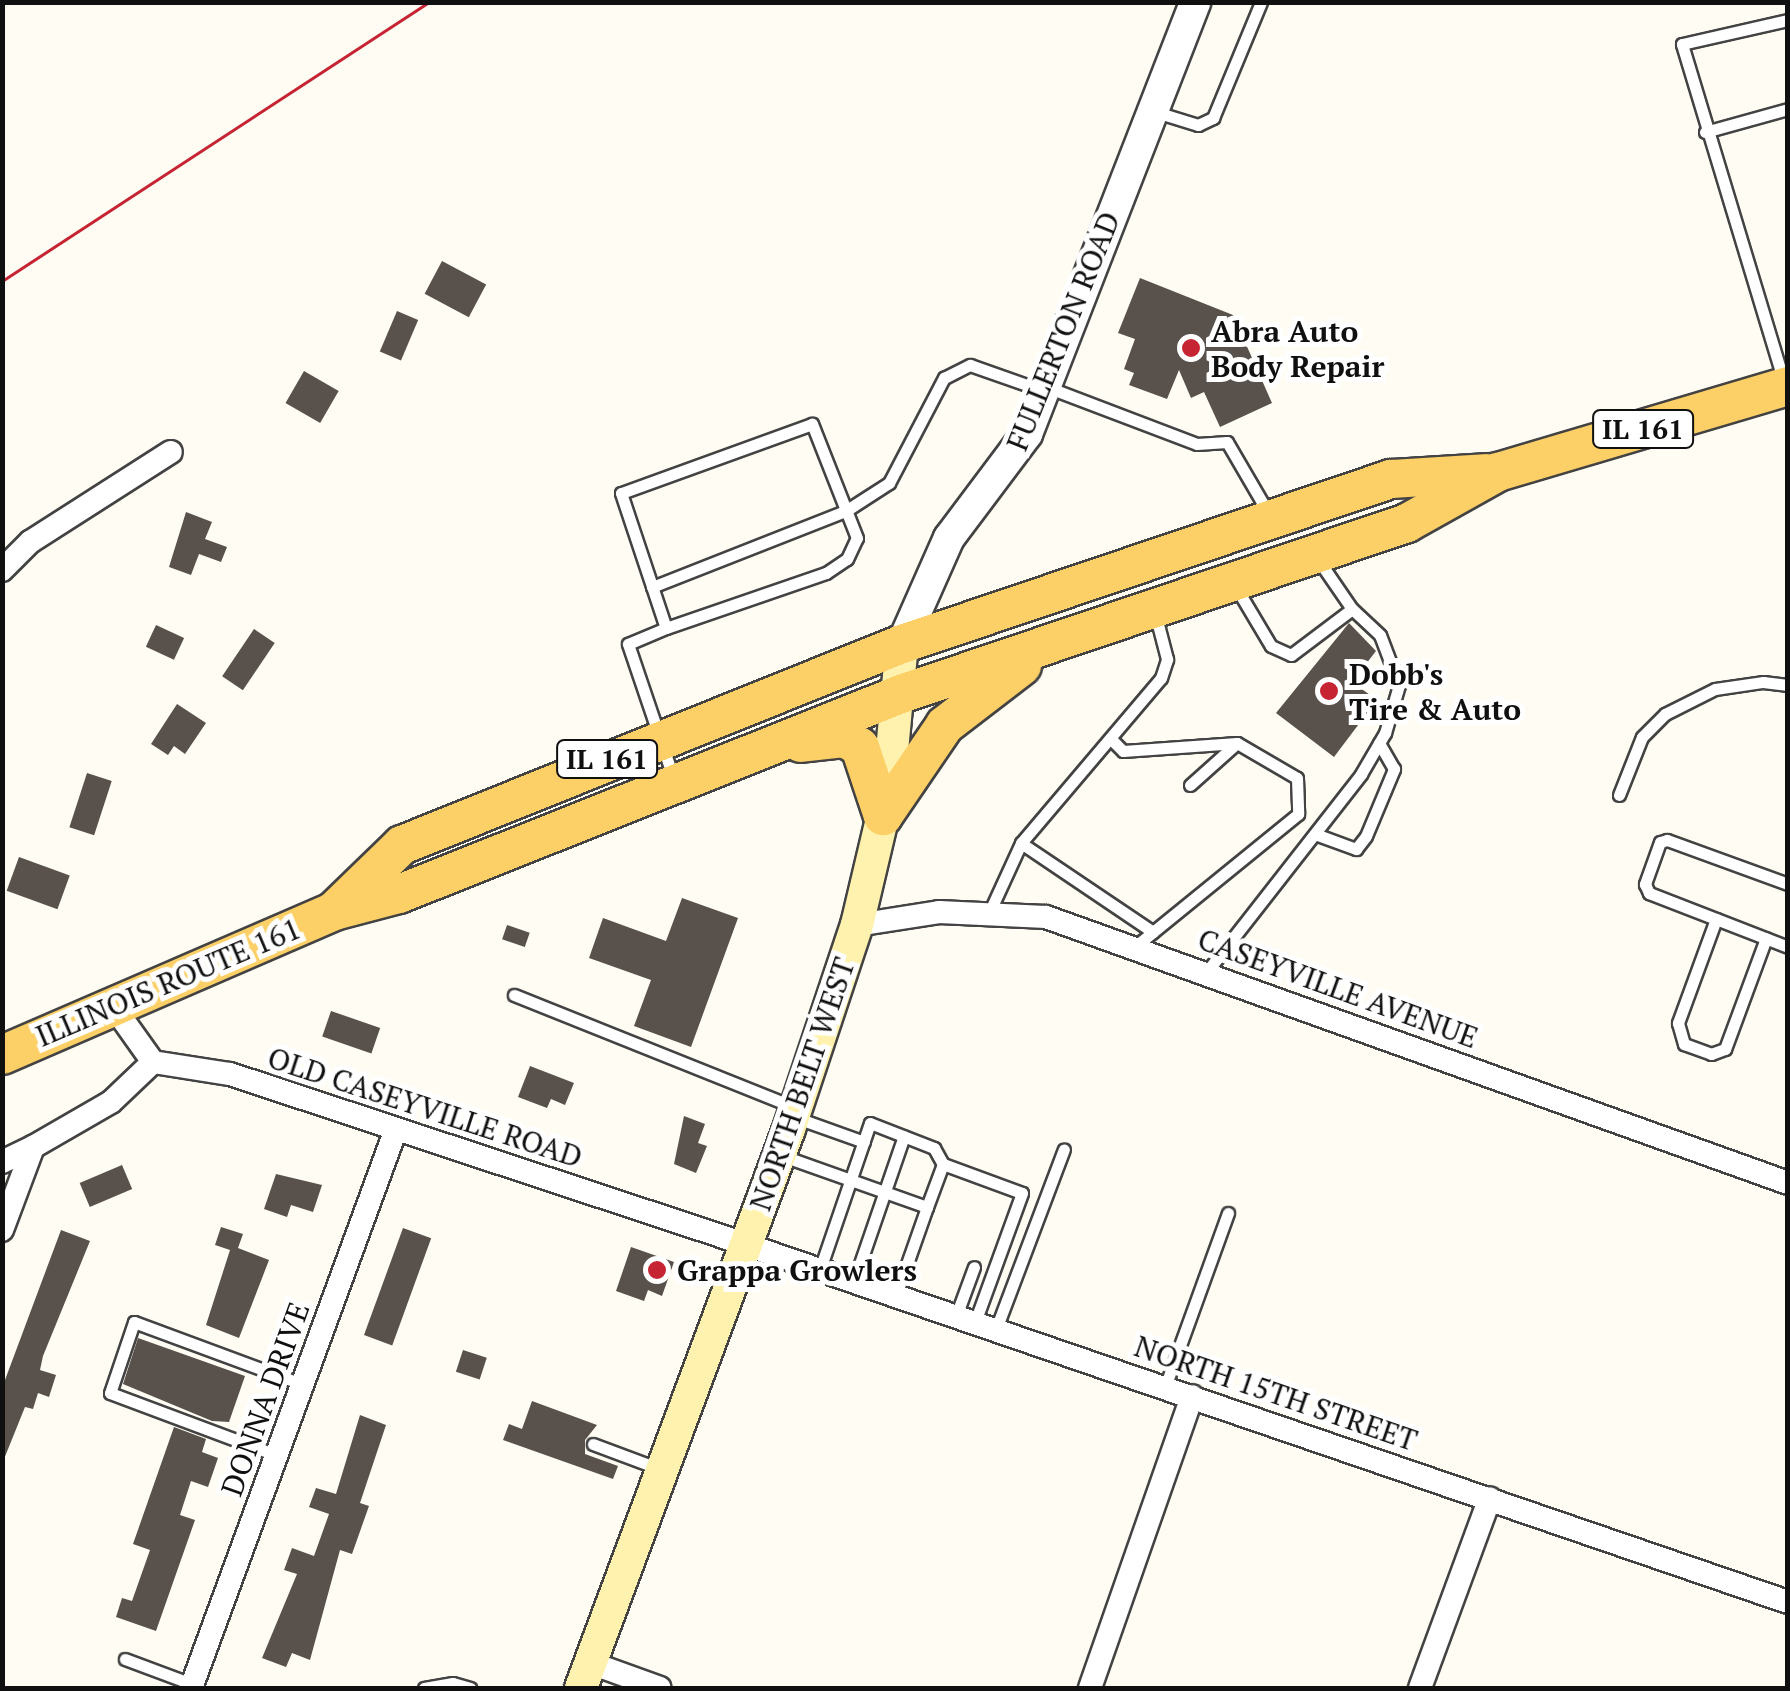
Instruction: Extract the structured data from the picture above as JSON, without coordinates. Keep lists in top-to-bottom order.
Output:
{
  "streets": {
    "main road": ["IL 161", "ILLINOIS ROUTE 161", "NORTH BELT WEST"],
    "street": [
      "FULLERTON ROAD",
      "CASEYVILLE AVENUE",
      "OLD CASEYVILLE ROAD",
      "NORTH 15TH STREET",
      "DONNA DRIVE"
    ]
  },
  "crossings": [
    ["FULLERTON ROAD", "IL 161"],
    ["FULLERTON ROAD", "ILLINOIS ROUTE 161"],
    ["FULLERTON ROAD", "NORTH BELT WEST"],
    ["IL 161", "ILLINOIS ROUTE 161"],
    ["IL 161", "NORTH BELT WEST"],
    ["ILLINOIS ROUTE 161", "NORTH BELT WEST"],
    ["CASEYVILLE AVENUE", "NORTH BELT WEST"],
    ["NORTH BELT WEST", "OLD CASEYVILLE ROAD"],
    ["NORTH BELT WEST", "NORTH 15TH STREET"],
    ["OLD CASEYVILLE ROAD", "NORTH 15TH STREET"],
    ["OLD CASEYVILLE ROAD", "DONNA DRIVE"]
  ],
  "places": ["Abra Auto Body Repair", "Dobb's Tire & Auto", "Grappa Growlers"]
}
